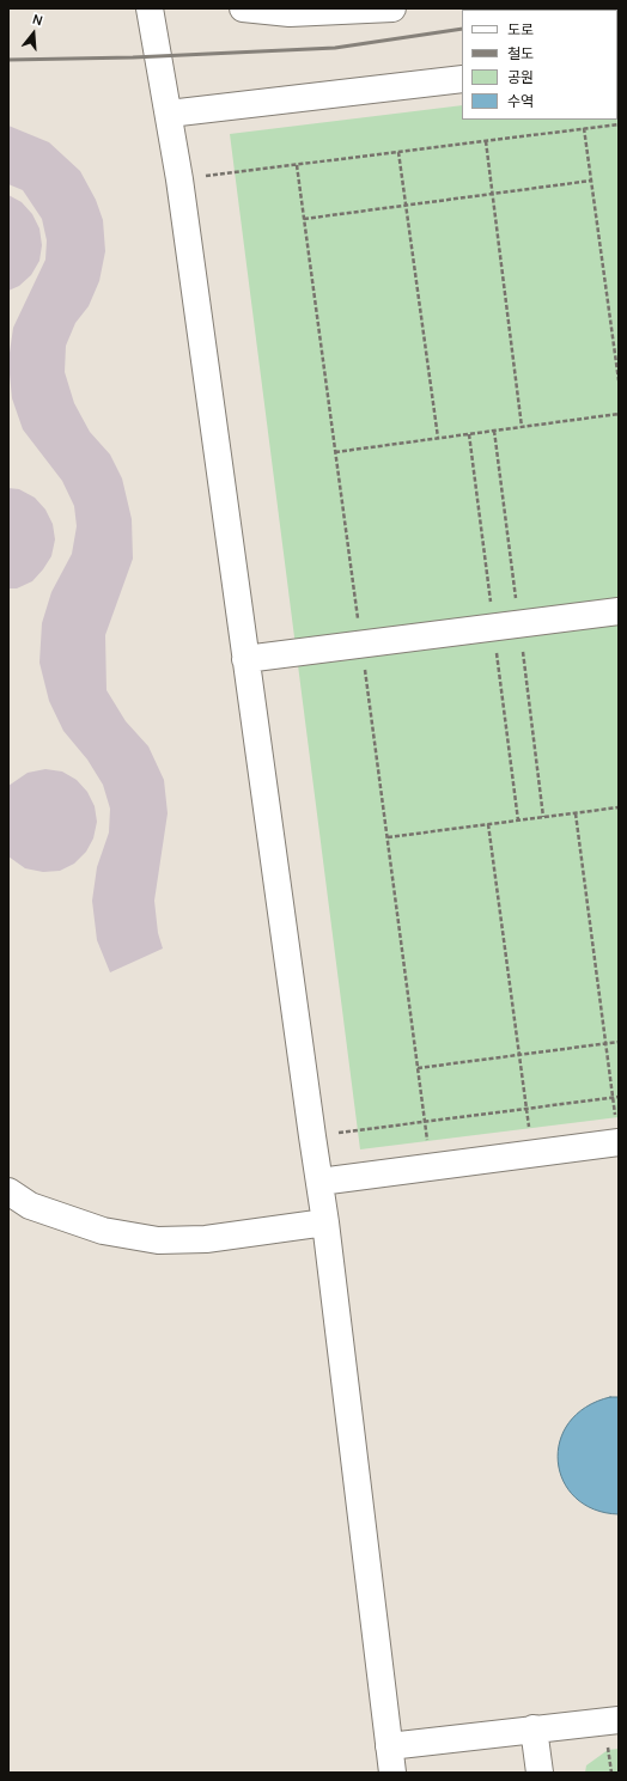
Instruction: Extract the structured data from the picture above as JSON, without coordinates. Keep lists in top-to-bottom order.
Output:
{
  "legend": [
    "도로",
    "철도",
    "공원",
    "수역"
  ],
  "north": "top"
}
